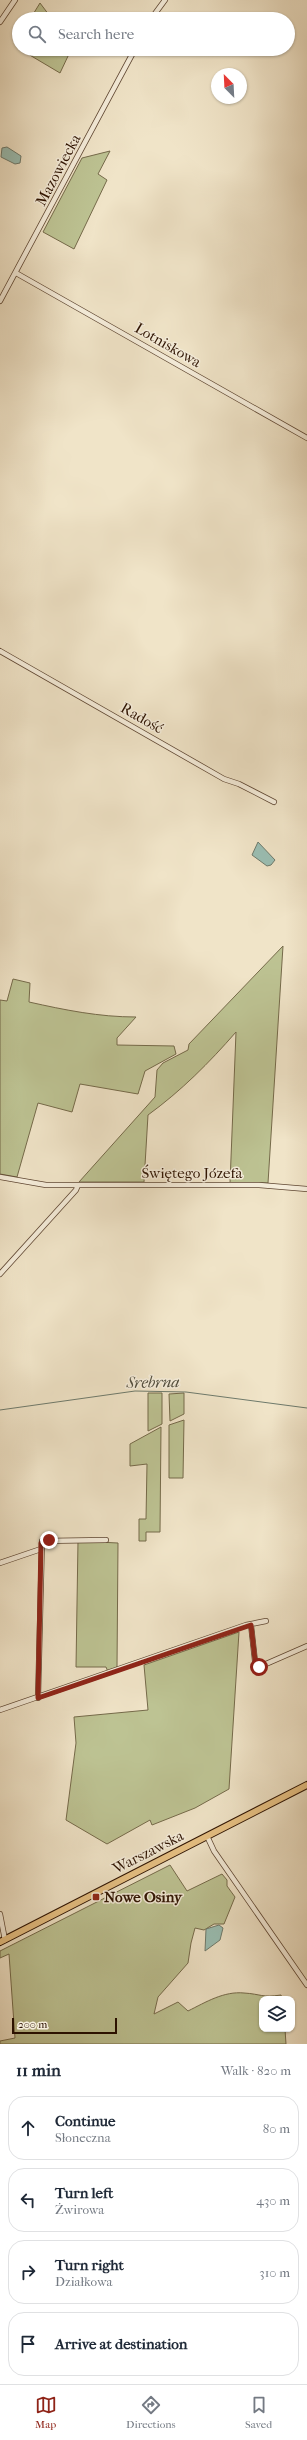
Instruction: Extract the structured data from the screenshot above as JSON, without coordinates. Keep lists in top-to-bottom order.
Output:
{
  "streets": {
    "main road": ["Warszawska"],
    "street": [
      "Mazowiecka",
      "Lotniskowa",
      "Radość",
      "Świętego Józefa"
    ]
  },
  "crossings": [
    ["Mazowiecka", "Lotniskowa"]
  ],
  "water": ["Srebrna"],
  "places": {
    "transit": ["Nowe Osiny"]
  },
  "scale_bar": "200 m",
  "north": "top left",
  "page": {
    "search": "Search here",
    "scale": "200 m",
    "heading": ["11 min", "Walk · 820 m"],
    "list": [
      ["Continue", "Słoneczna", "80 m"],
      ["Turn left", "Żwirowa", "430 m"],
      ["Turn right", "Działkowa", "310 m"],
      "Arrive at destination"
    ],
    "nav": ["Map", "Directions", "Saved"]
  }
}
